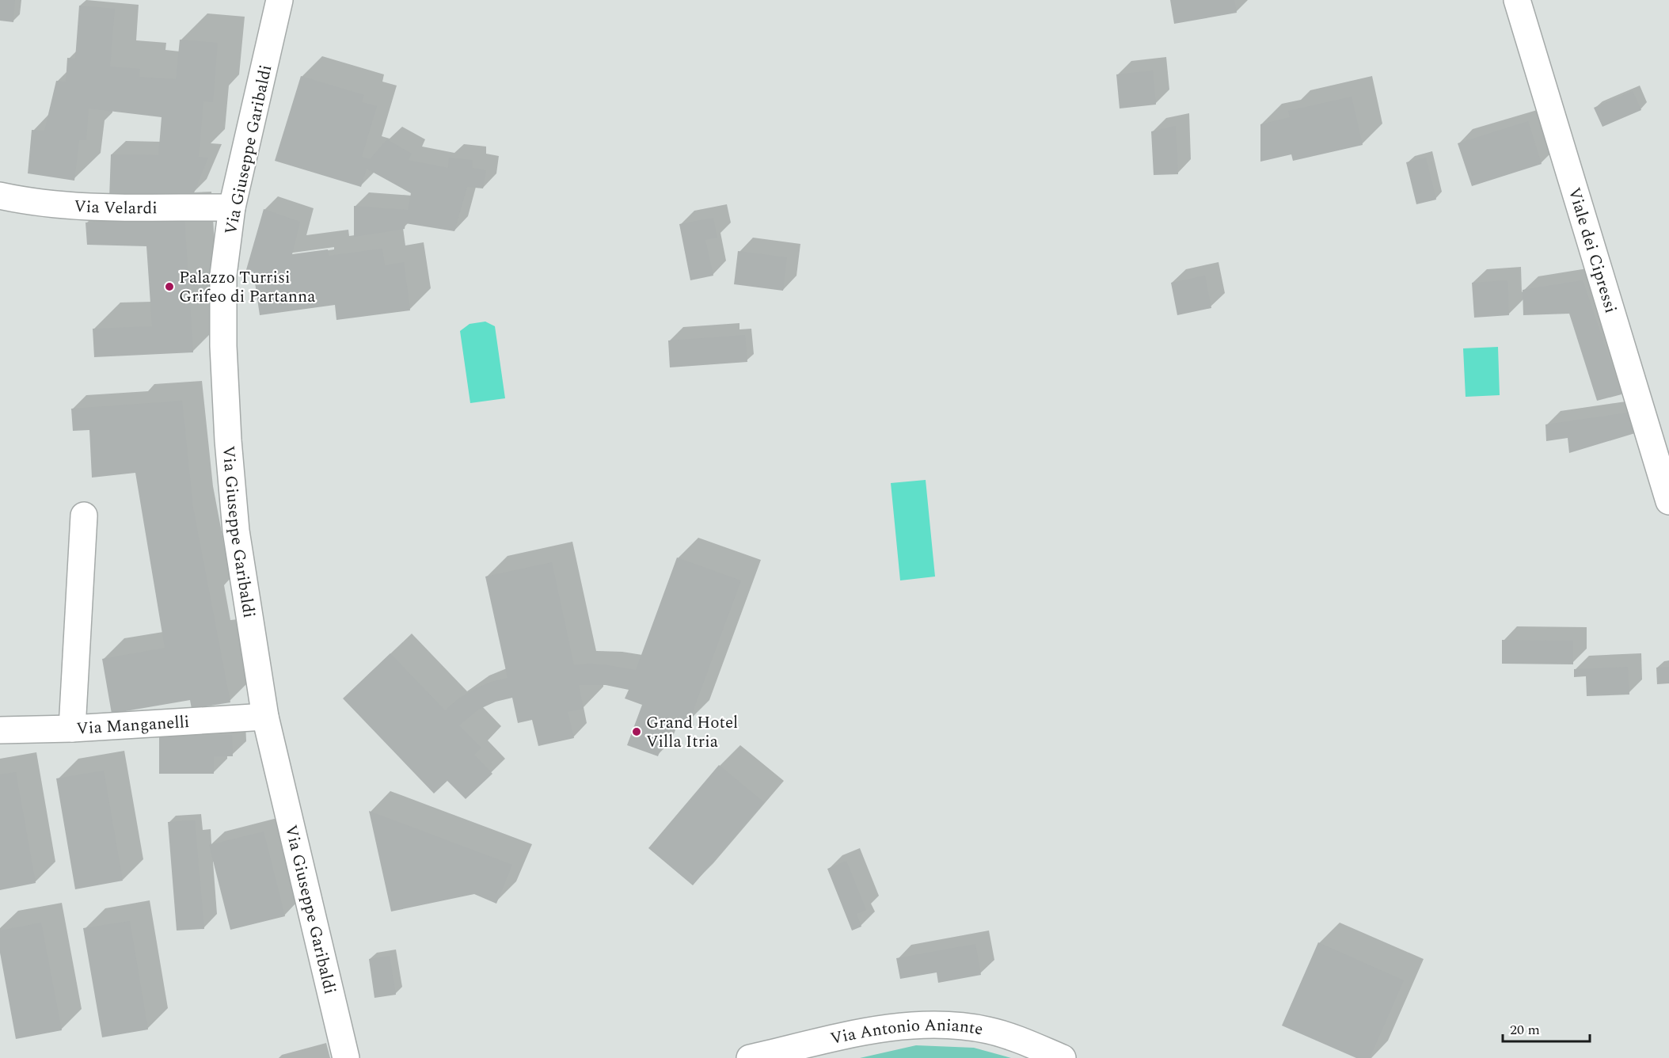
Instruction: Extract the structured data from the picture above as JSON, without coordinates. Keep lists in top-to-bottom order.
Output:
{
  "streets": {
    "street": [
      "Via Giuseppe Garibaldi",
      "Via Velardi",
      "Viale dei Cipressi",
      "Via Manganelli",
      "Via Antonio Aniante"
    ]
  },
  "crossings": [
    ["Via Giuseppe Garibaldi", "Via Velardi"],
    ["Via Giuseppe Garibaldi", "Via Manganelli"]
  ],
  "places": ["Palazzo Turrisi Grifeo di Partanna", "Grand Hotel Villa Itria"],
  "scale_bar": "20 m"
}
